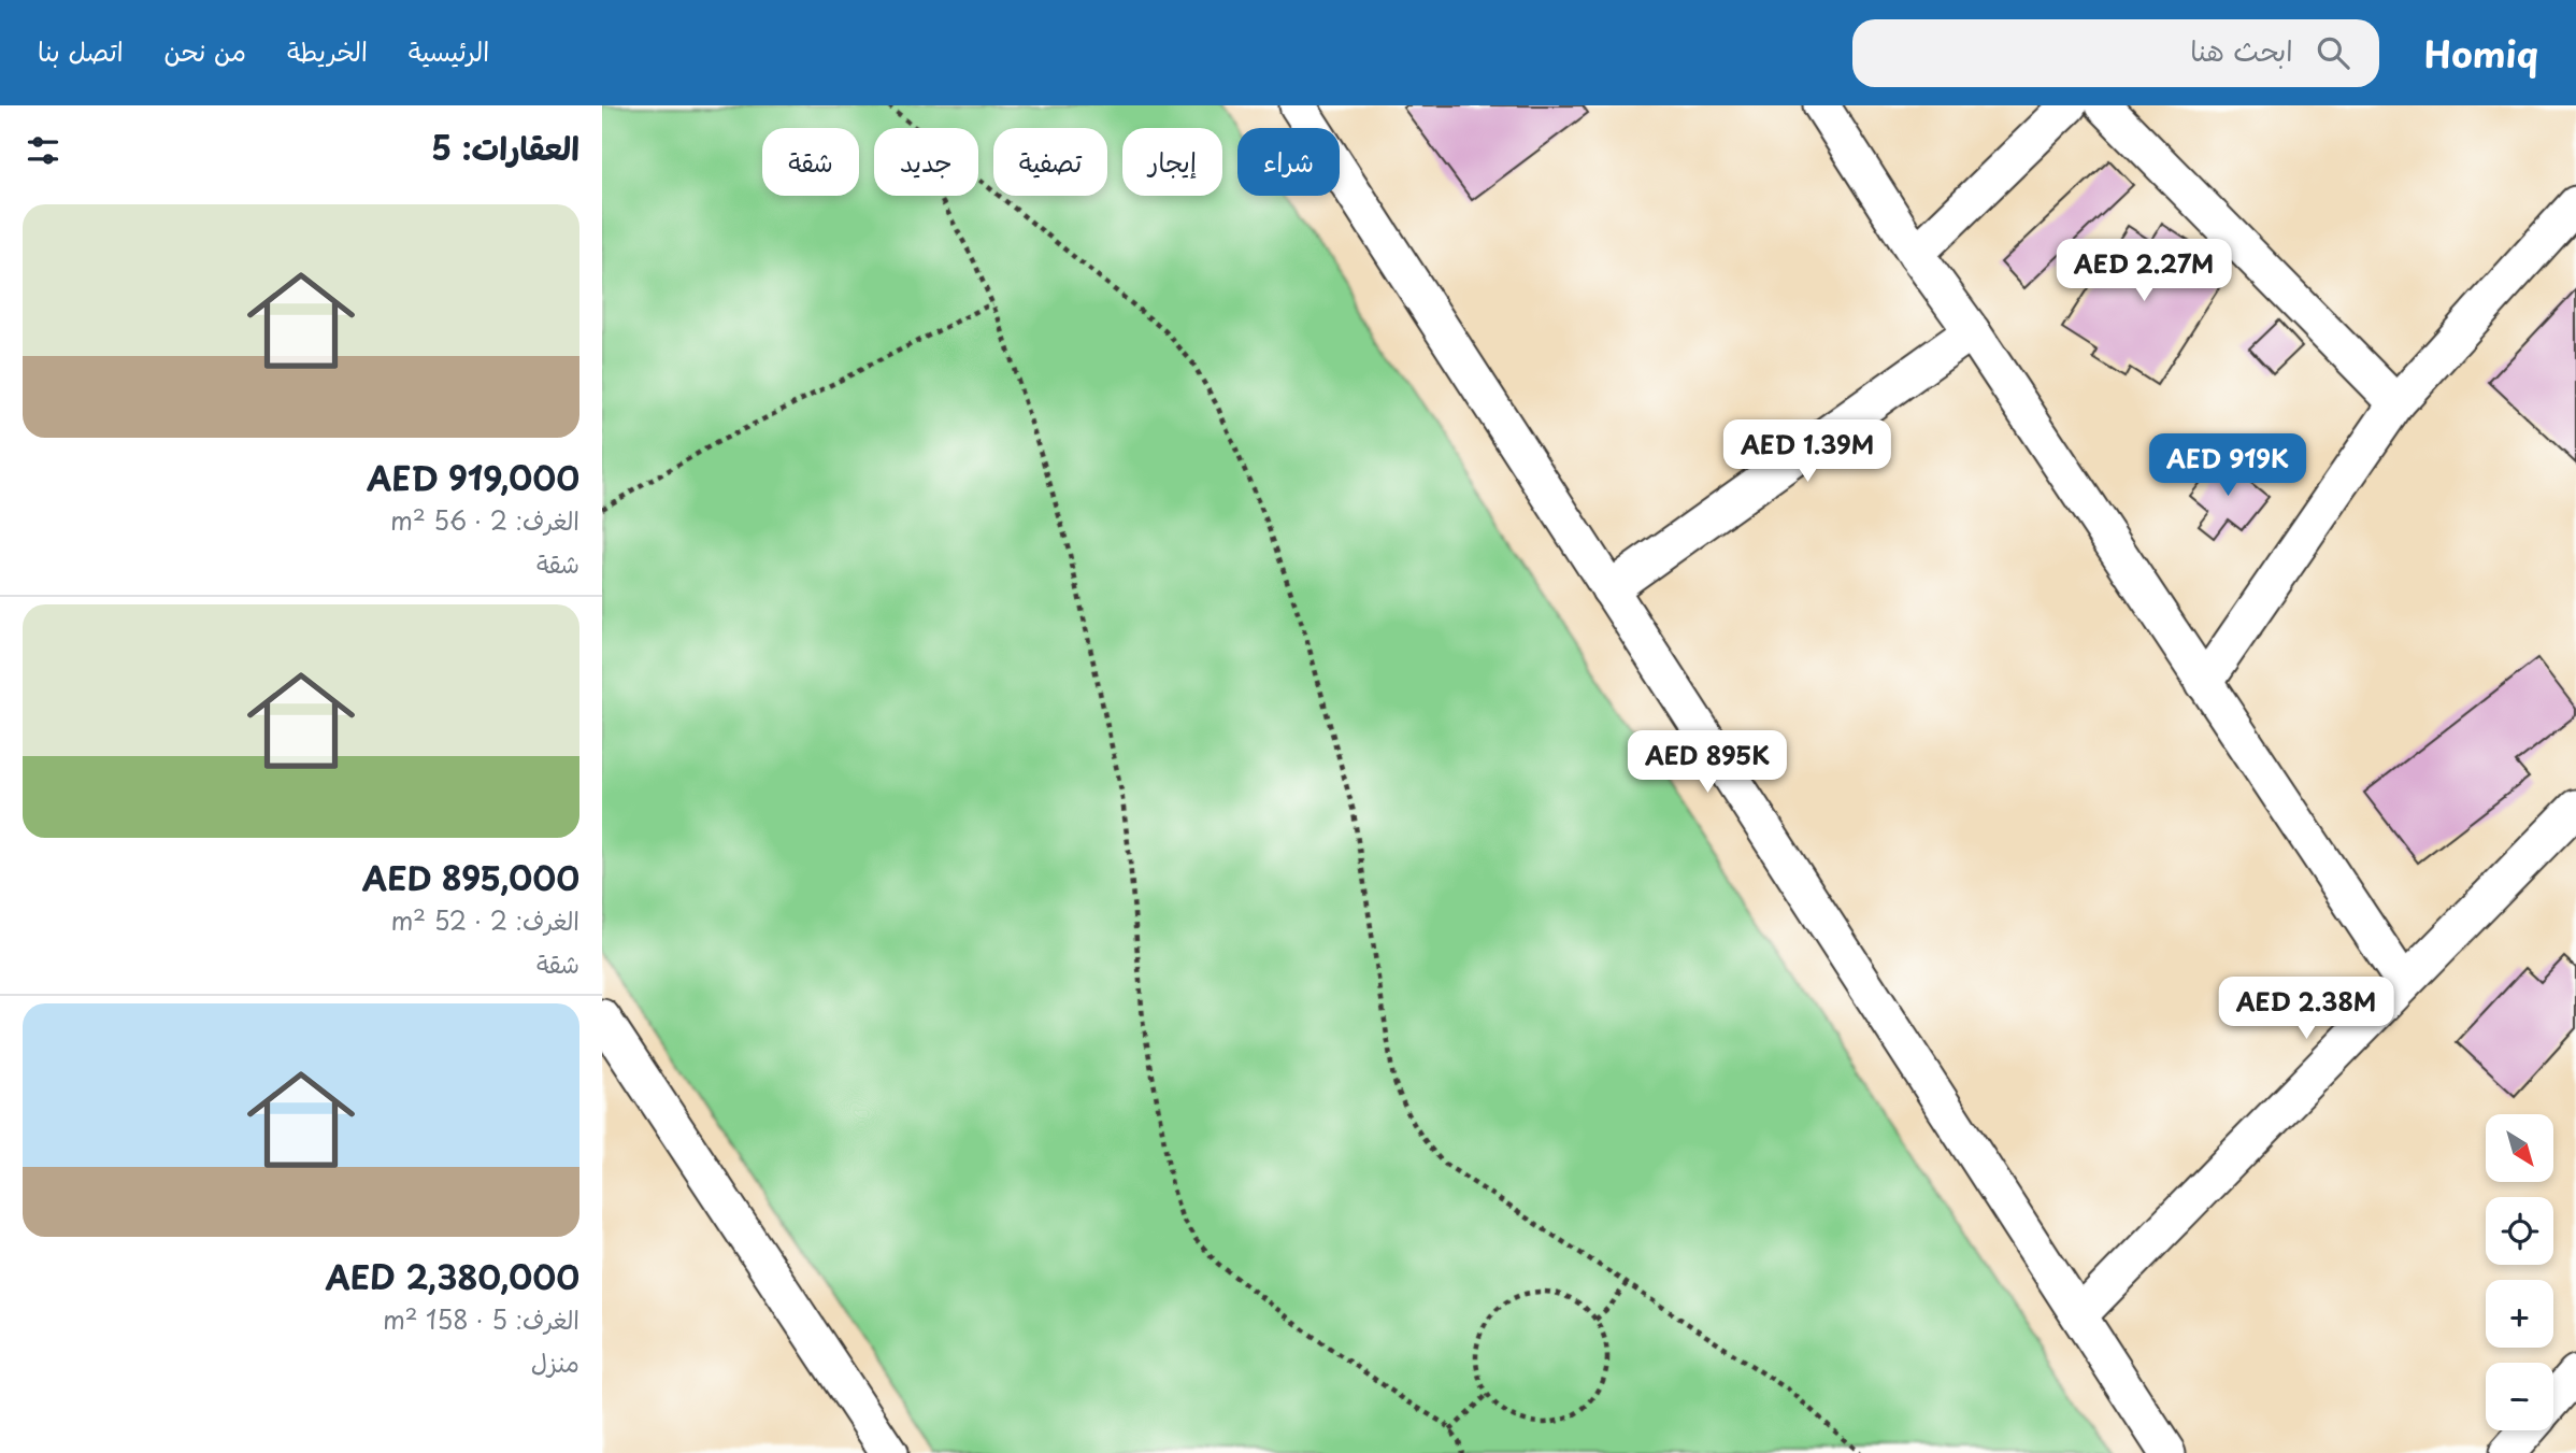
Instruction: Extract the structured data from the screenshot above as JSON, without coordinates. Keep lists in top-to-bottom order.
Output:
{
  "north": "bottom right",
  "page": {
    "header": "Homiq",
    "search": "ابحث هنا",
    "nav": [
      "الرئيسية",
      "الخريطة",
      "من نحن",
      "اتصل بنا"
    ],
    "heading": "العقارات: 5",
    "chip": [
      "شراء",
      "إيجار",
      "تصفية",
      "جديد",
      "شقة"
    ],
    "list": [
      {
        "name": "AED 919,000",
        "note": "الغرف: 2 · 56 m² · شقة"
      },
      {
        "name": "AED 895,000",
        "note": "الغرف: 2 · 52 m² · شقة"
      },
      {
        "name": "AED 2,380,000",
        "note": "الغرف: 5 · 158 m² · منزل"
      }
    ],
    "price": [
      "AED 2.27M",
      "AED 1.39M",
      "AED 919K",
      "AED 895K",
      "AED 2.38M"
    ],
    "map_buttons": ["+", "−"]
  }
}
